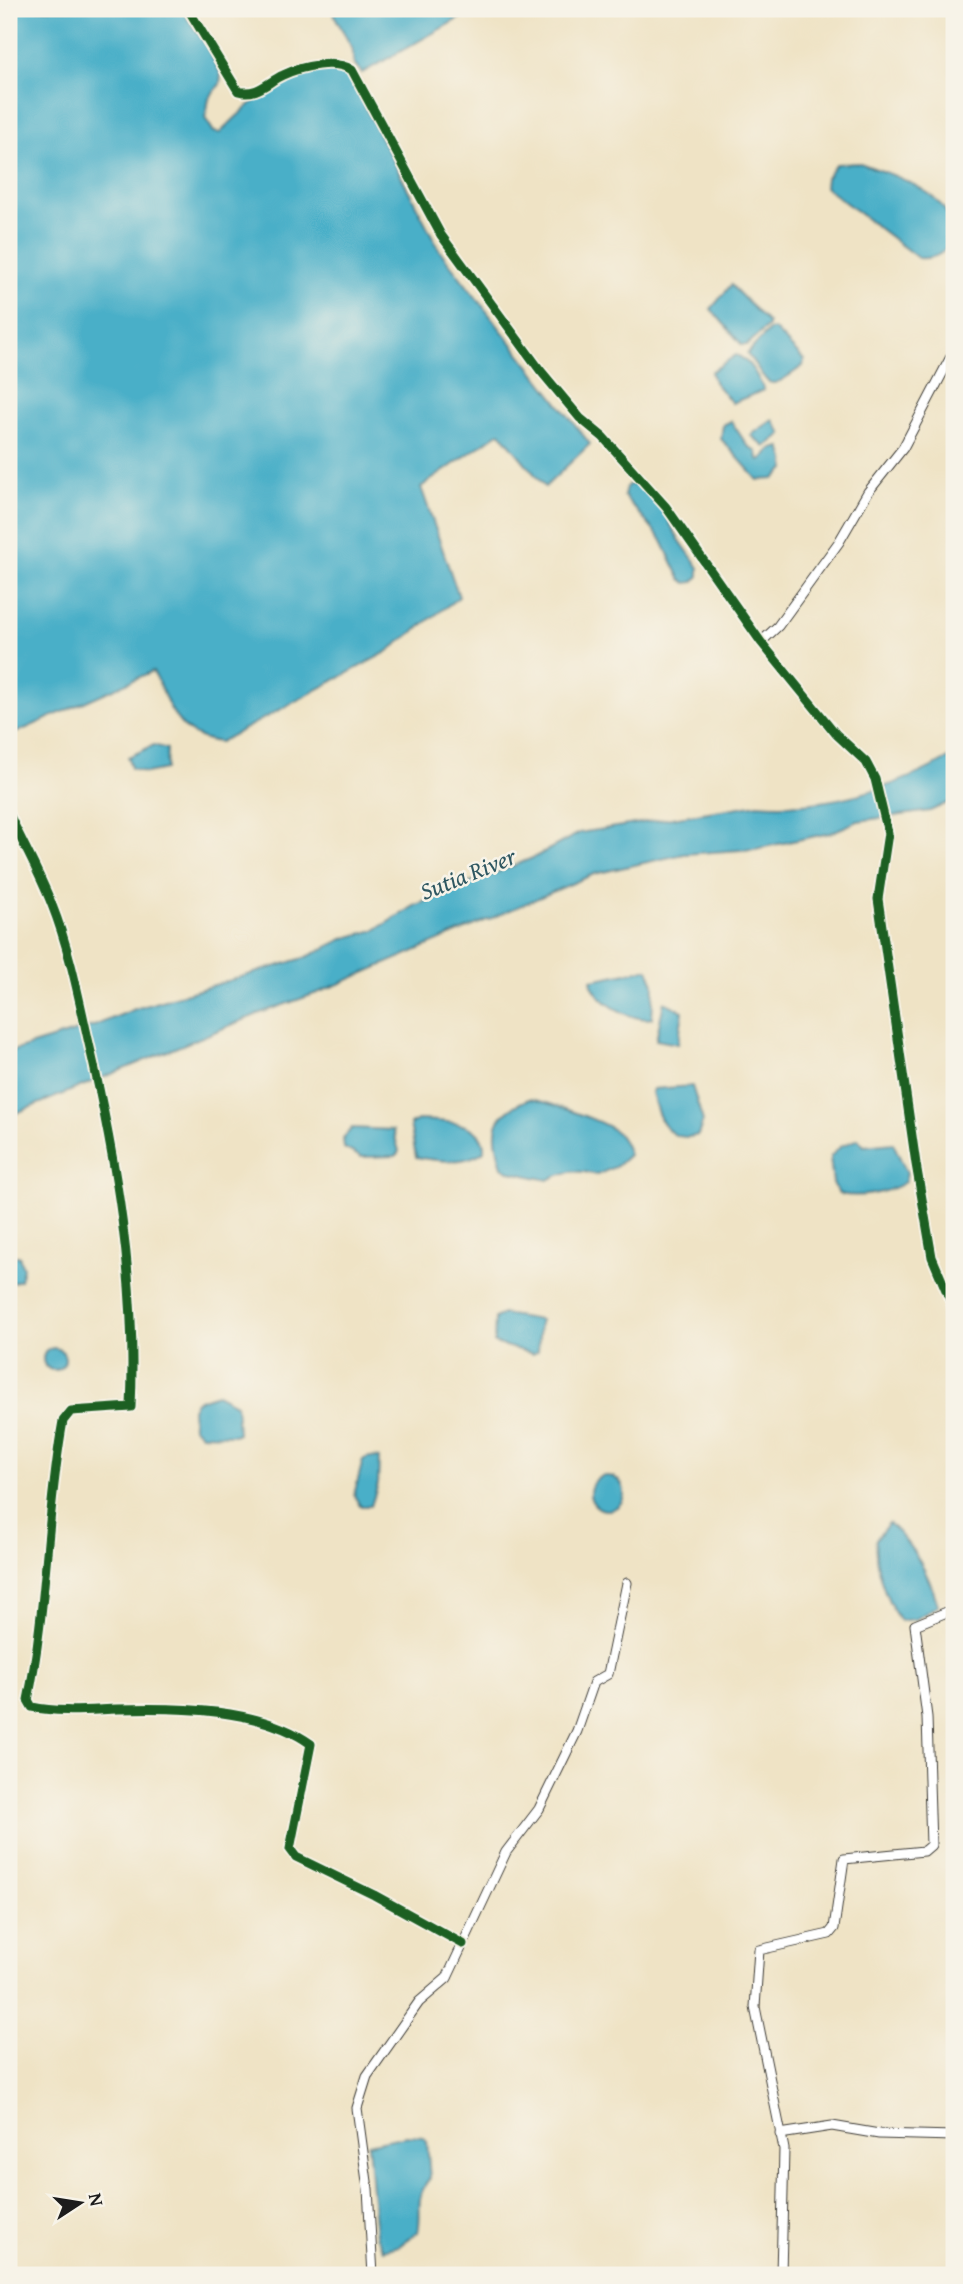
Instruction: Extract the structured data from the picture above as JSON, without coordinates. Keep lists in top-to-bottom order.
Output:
{
  "water": ["Sutia River"],
  "north": "right"
}
